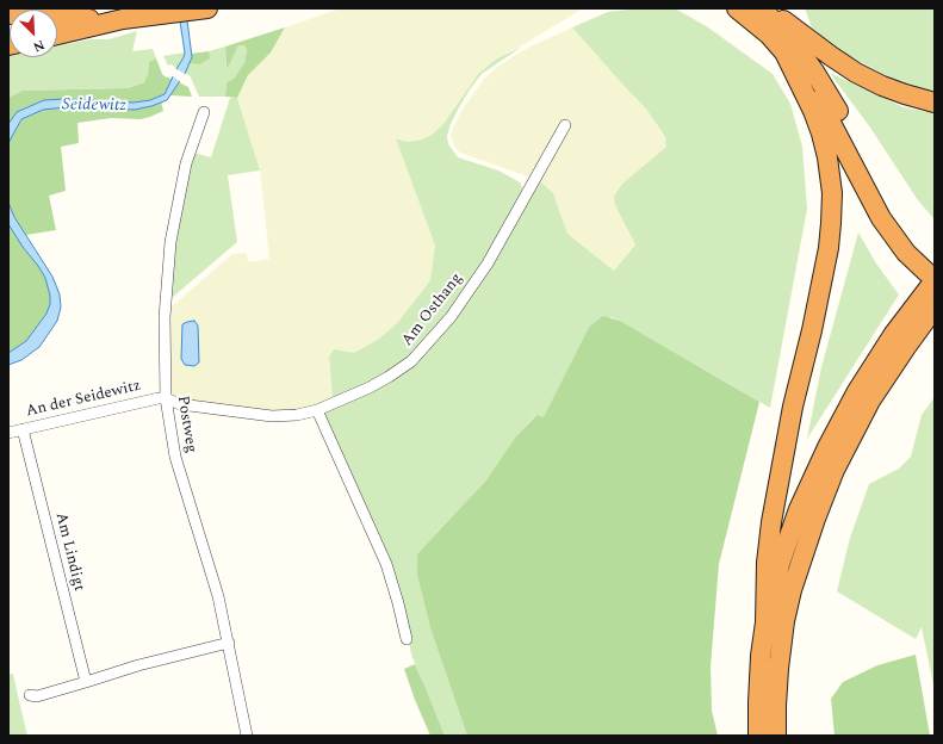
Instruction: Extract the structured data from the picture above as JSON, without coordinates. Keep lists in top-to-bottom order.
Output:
{
  "streets": {
    "street": [
      "Am Osthang",
      "An der Seidewitz",
      "Postweg",
      "Am Lindigt"
    ]
  },
  "crossings": [
    ["Am Osthang", "An der Seidewitz"],
    ["Am Osthang", "Postweg"],
    ["An der Seidewitz", "Postweg"],
    ["An der Seidewitz", "Am Lindigt"]
  ],
  "water": ["Seidewitz"],
  "north": "bottom right"
}
